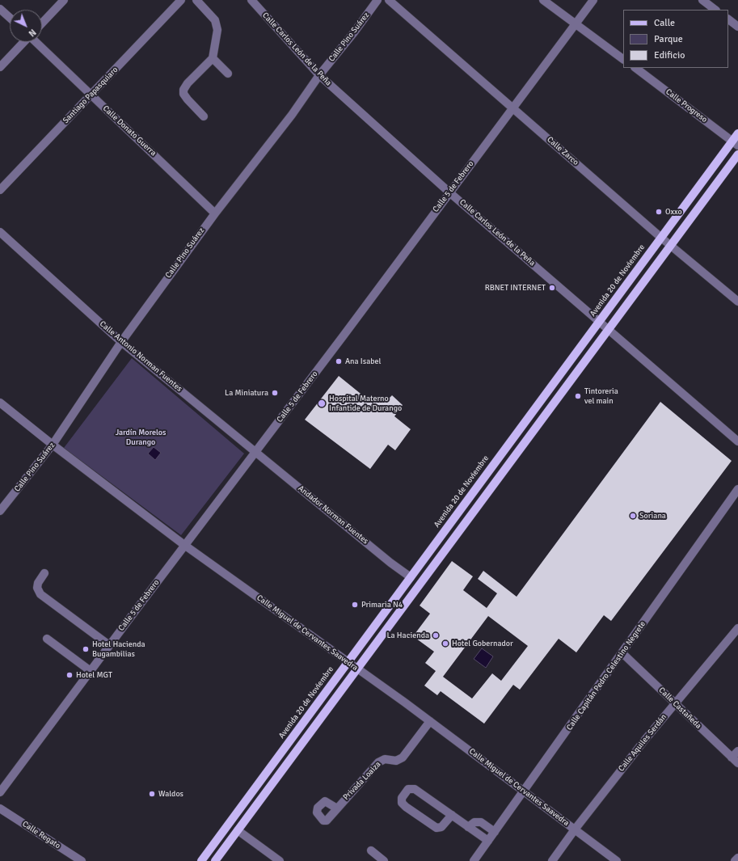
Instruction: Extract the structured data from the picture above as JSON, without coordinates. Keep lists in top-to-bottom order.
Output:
{
  "streets": {
    "main road": ["Avenida 20 de Noviembre"],
    "street": [
      "Calle Pino Suárez",
      "Calle Carlos León de la Peña",
      "Santiago Papasquiaro",
      "Calle Progreso",
      "Calle Donato Guerra",
      "Calle Zarco",
      "Calle 5 de Febrero",
      "Calle Antonio Norman Fuentes",
      "Andador Norman Fuentes",
      "Calle Miguel de Cervantes Saavedra",
      "Calle Capitán Pedro Celestino Negrete",
      "Calle Castañeda",
      "Calle Aquiles Serdán",
      "Privada Loaiza",
      "Calle Regato"
    ]
  },
  "crossings": [
    ["Calle Pino Suárez", "Calle Carlos León de la Peña"],
    ["Calle Pino Suárez", "Calle Donato Guerra"],
    ["Calle Pino Suárez", "Calle Antonio Norman Fuentes"],
    ["Calle Pino Suárez", "Calle Miguel de Cervantes Saavedra"],
    ["Calle Carlos León de la Peña", "Calle 5 de Febrero"],
    ["Calle Carlos León de la Peña", "Avenida 20 de Noviembre"],
    ["Santiago Papasquiaro", "Calle Donato Guerra"],
    ["Calle Progreso", "Avenida 20 de Noviembre"],
    ["Calle Zarco", "Calle 5 de Febrero"],
    ["Calle Zarco", "Avenida 20 de Noviembre"],
    ["Calle 5 de Febrero", "Calle Antonio Norman Fuentes"],
    ["Calle 5 de Febrero", "Andador Norman Fuentes"],
    ["Calle 5 de Febrero", "Calle Miguel de Cervantes Saavedra"],
    ["Avenida 20 de Noviembre", "Andador Norman Fuentes"],
    ["Avenida 20 de Noviembre", "Calle Miguel de Cervantes Saavedra"],
    ["Calle Antonio Norman Fuentes", "Andador Norman Fuentes"],
    ["Calle Miguel de Cervantes Saavedra", "Calle Capitán Pedro Celestino Negrete"],
    ["Calle Miguel de Cervantes Saavedra", "Calle Aquiles Serdán"],
    ["Calle Miguel de Cervantes Saavedra", "Privada Loaiza"],
    ["Calle Capitán Pedro Celestino Negrete", "Calle Castañeda"],
    ["Calle Castañeda", "Calle Aquiles Serdán"]
  ],
  "parks": ["Jardín Morelos Durango"],
  "places": [
    "Oxxo",
    "RBNET INTERNET",
    "Ana Isabel",
    "La Miniatura",
    "Tintoreria vel main",
    "Hospital Materno Infantide de Durango",
    "Soriana",
    "Primaria N4",
    "La Hacienda",
    "Hotel Gobernador",
    "Hotel Hacienda Bugambilias",
    "Hotel MGT",
    "Waldos"
  ],
  "legend": ["Calle", "Parque", "Edificio"],
  "north": "bottom right"
}
